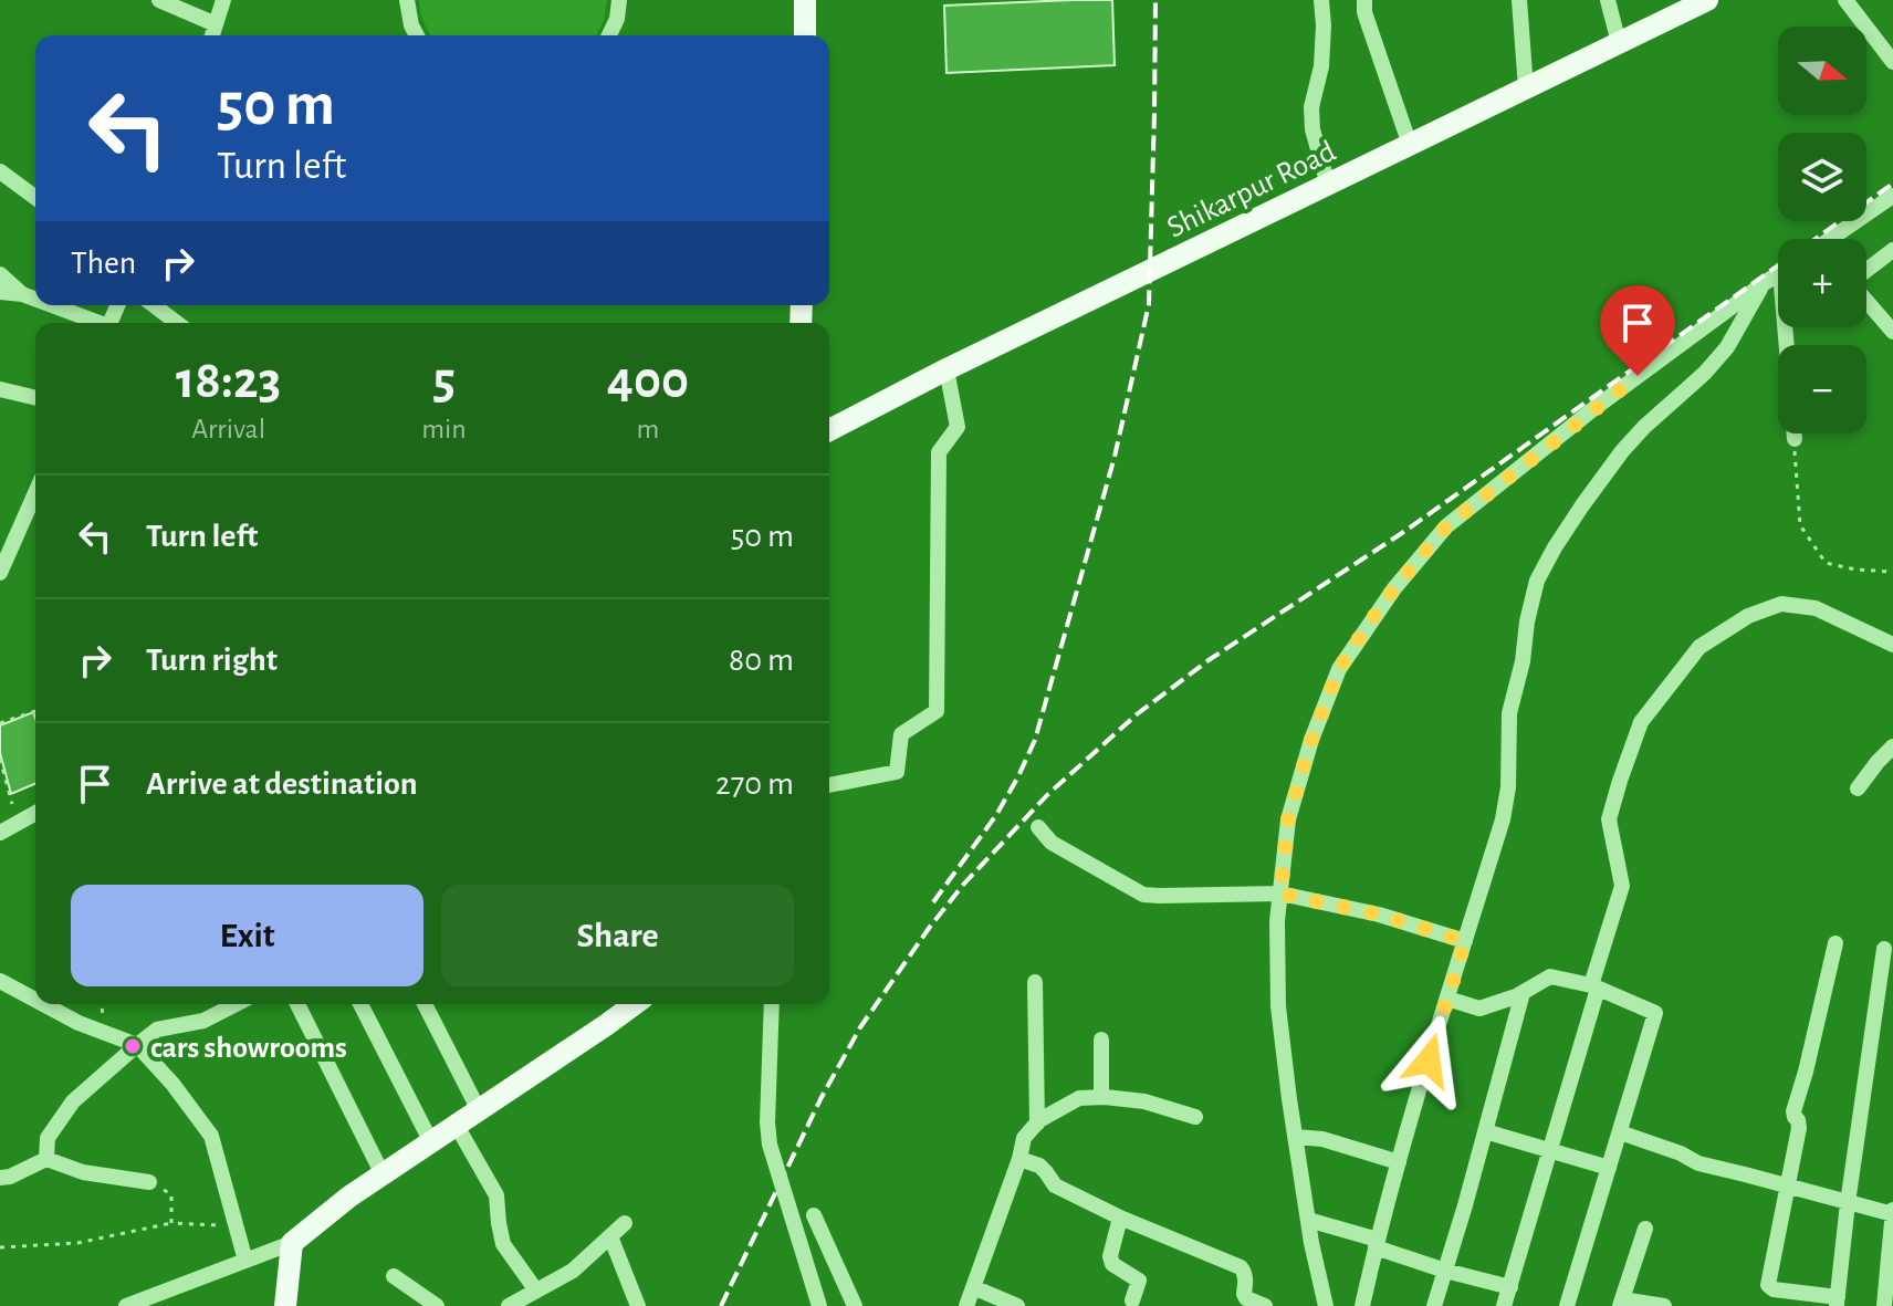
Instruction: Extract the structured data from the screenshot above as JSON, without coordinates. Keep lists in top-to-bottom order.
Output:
{
  "streets": {
    "main road": ["Shikarpur Road"]
  },
  "places": ["cars showrooms"],
  "north": "right",
  "page": {
    "map_buttons": ["+", "−"],
    "turn": ["50 m", "Turn left"],
    "then": "Then",
    "eta": [
      "18:23",
      "Arrival",
      "5",
      "min",
      "400",
      "m"
    ],
    "list": [
      {
        "name": "Turn left",
        "value": "50 m"
      },
      {
        "name": "Turn right",
        "value": "80 m"
      },
      {
        "name": "Arrive at destination",
        "value": "270 m"
      }
    ],
    "buttons": ["Exit", "Share"]
  }
}
